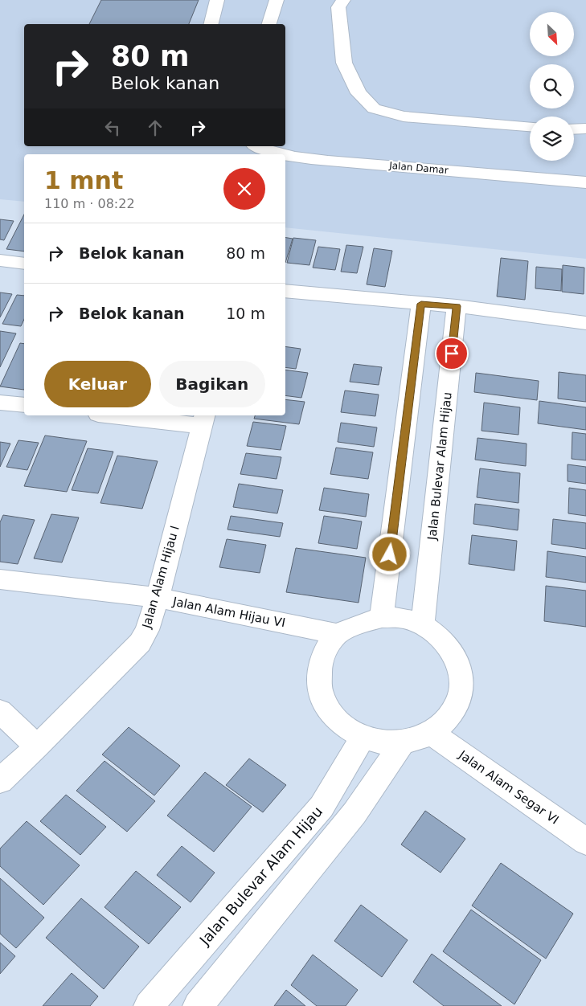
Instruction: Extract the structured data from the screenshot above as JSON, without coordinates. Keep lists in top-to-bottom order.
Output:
{
  "streets": {
    "street": [
      "Jalan Damar",
      "Jalan Bulevar Alam Hijau",
      "Jalan Alam Hijau I",
      "Jalan Alam Hijau VI",
      "Jalan Alam Segar VI"
    ]
  },
  "crossings": [
    ["Jalan Bulevar Alam Hijau", "Jalan Alam Hijau VI"],
    ["Jalan Bulevar Alam Hijau", "Jalan Alam Segar VI"],
    ["Jalan Alam Hijau I", "Jalan Alam Hijau VI"],
    ["Jalan Alam Hijau VI", "Jalan Alam Segar VI"]
  ],
  "north": "bottom right",
  "page": {
    "turn": ["80 m", "Belok kanan"],
    "heading": ["1 mnt", "110 m · 08:22"],
    "list": [
      {
        "name": "Belok kanan",
        "value": "80 m"
      },
      {
        "name": "Belok kanan",
        "value": "10 m"
      }
    ],
    "buttons": ["Keluar", "Bagikan"]
  }
}
